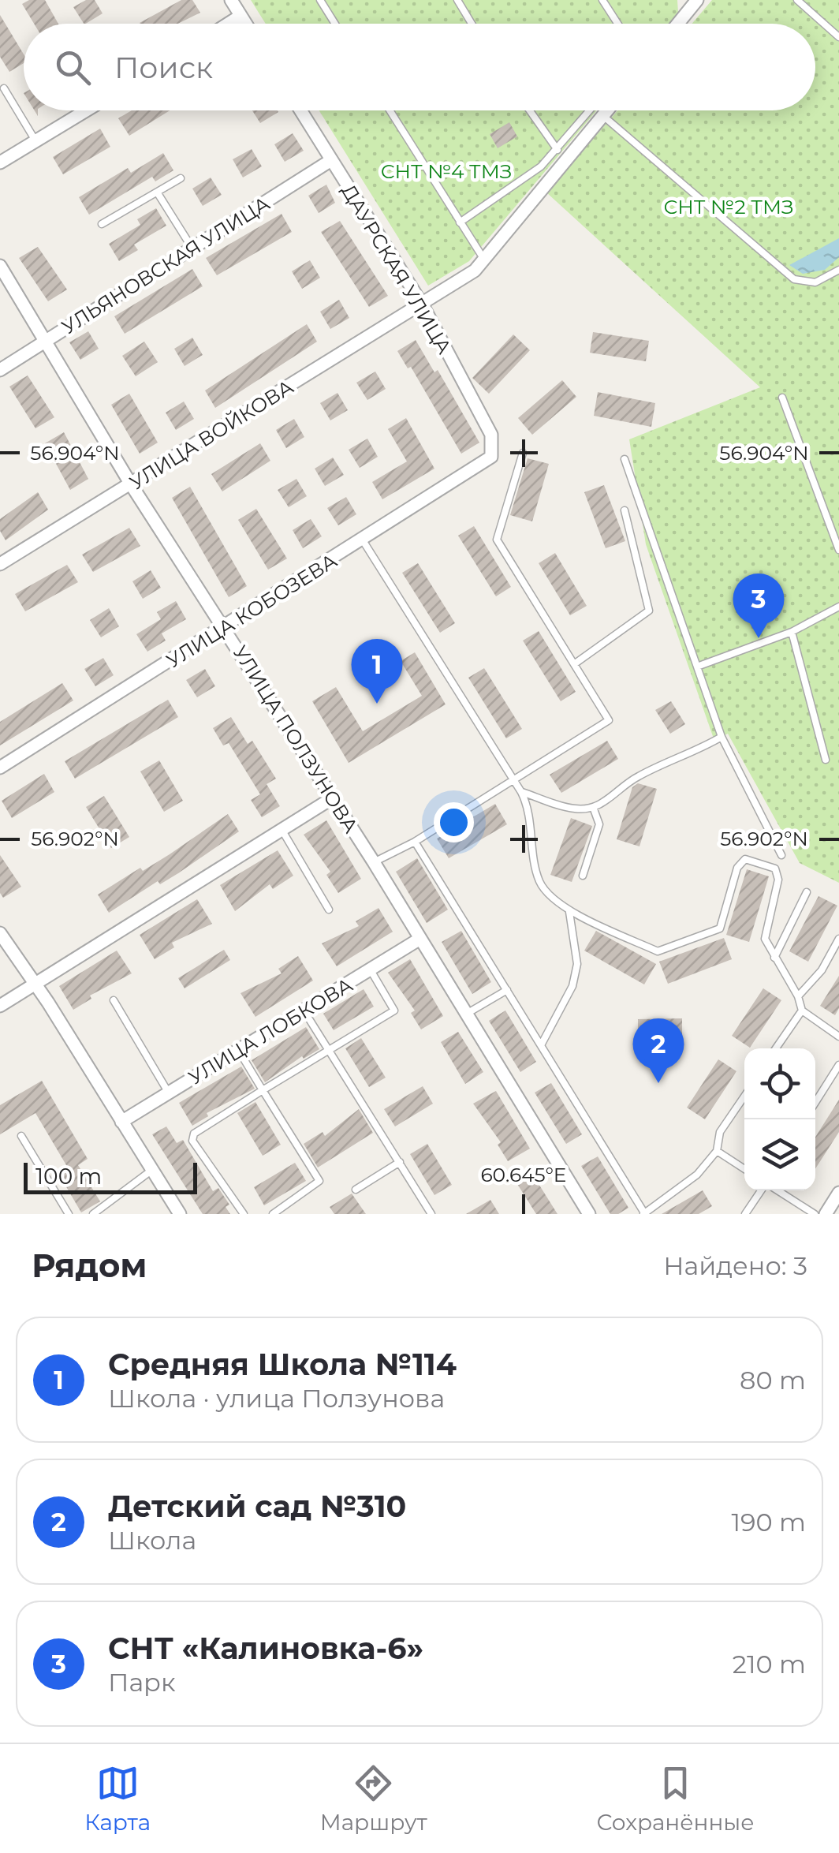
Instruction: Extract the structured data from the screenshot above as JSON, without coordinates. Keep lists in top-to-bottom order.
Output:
{
  "streets": {
    "street": [
      "УЛЬЯНОВСКАЯ УЛИЦА",
      "ДАУРСКАЯ УЛИЦА",
      "УЛИЦА ВОЙКОВА",
      "УЛИЦА КОБОЗЕВА",
      "УЛИЦА ПОЛЗУНОВА",
      "УЛИЦА ЛОБКОВА"
    ]
  },
  "crossings": [
    ["УЛЬЯНОВСКАЯ УЛИЦА", "ДАУРСКАЯ УЛИЦА"],
    ["УЛЬЯНОВСКАЯ УЛИЦА", "УЛИЦА ПОЛЗУНОВА"],
    ["ДАУРСКАЯ УЛИЦА", "УЛИЦА ВОЙКОВА"],
    ["ДАУРСКАЯ УЛИЦА", "УЛИЦА КОБОЗЕВА"],
    ["УЛИЦА ВОЙКОВА", "УЛИЦА ПОЛЗУНОВА"],
    ["УЛИЦА КОБОЗЕВА", "УЛИЦА ПОЛЗУНОВА"],
    ["УЛИЦА ПОЛЗУНОВА", "УЛИЦА ЛОБКОВА"]
  ],
  "parks": ["СНТ №4 ТМЗ", "СНТ №2 ТМЗ"],
  "scale_bar": "100 m",
  "page": {
    "search": "Поиск",
    "pins": ["3", "1", "2"],
    "scale": "100 m",
    "heading": ["Рядом", "Найдено: 3"],
    "list": [
      {
        "mark": "1",
        "name": "Средняя Школа №114",
        "note": "Школа · улица Ползунова",
        "value": "80 m"
      },
      {
        "mark": "2",
        "name": "Детский сад №310",
        "note": "Школа",
        "value": "190 m"
      },
      {
        "mark": "3",
        "name": "СНТ «Калиновка-6»",
        "note": "Парк",
        "value": "210 m"
      }
    ],
    "nav": ["Карта", "Маршрут", "Сохранённые"]
  },
  "coordinates": ["56.904°N", "56.902°N", "60.645°E"]
}
